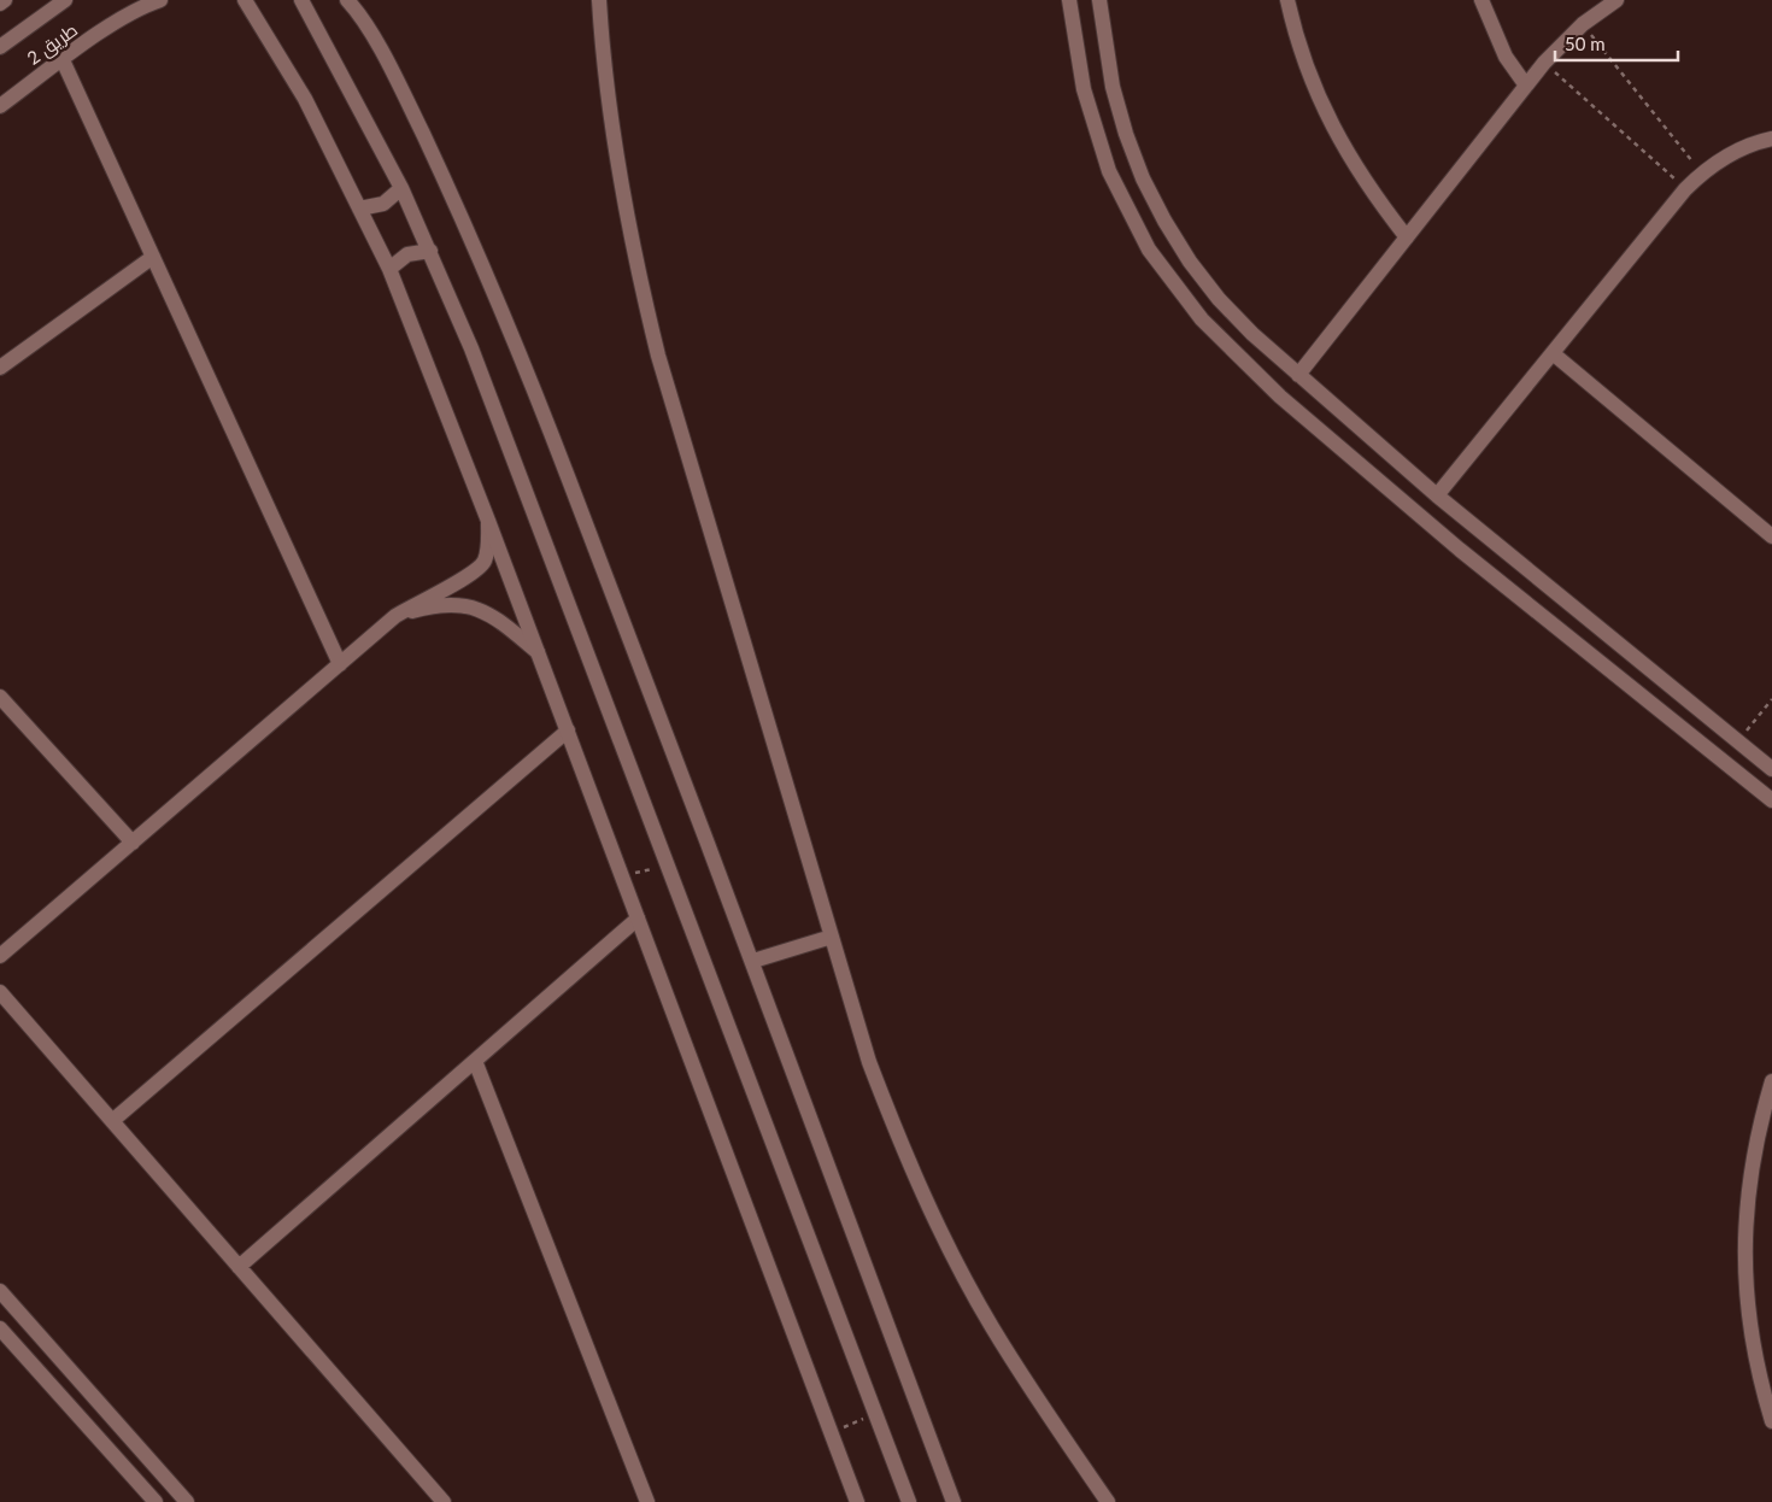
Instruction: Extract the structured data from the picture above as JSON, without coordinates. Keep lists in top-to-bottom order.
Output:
{
  "streets": {
    "street": ["طريق 2"]
  },
  "scale_bar": "50 m"
}
